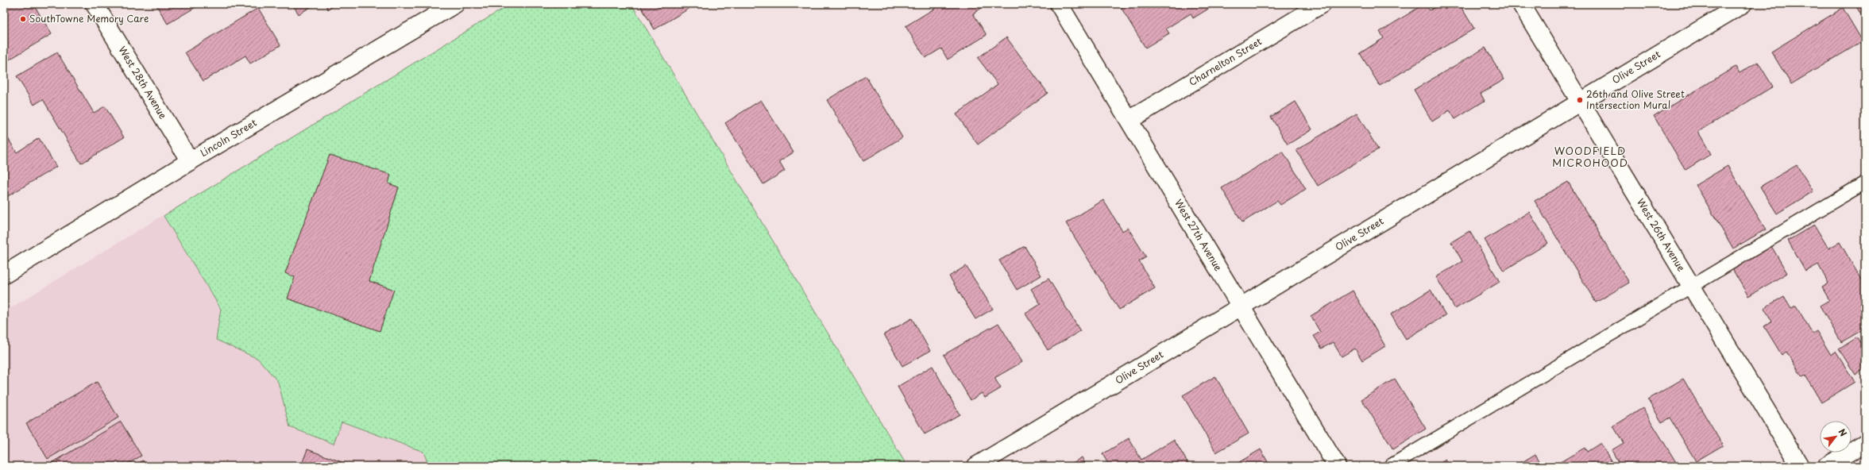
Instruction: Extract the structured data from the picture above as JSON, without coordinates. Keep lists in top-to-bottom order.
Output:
{
  "streets": {
    "street": [
      "Charnelton Street",
      "Olive Street",
      "West 28th Avenue",
      "Lincoln Street",
      "West 27th Avenue",
      "West 26th Avenue"
    ]
  },
  "crossings": [
    ["Charnelton Street", "West 27th Avenue"],
    ["Olive Street", "West 27th Avenue"],
    ["Olive Street", "West 26th Avenue"],
    ["West 28th Avenue", "Lincoln Street"]
  ],
  "districts": ["WOODFIELD MICROHOOD"],
  "places": ["SouthTowne Memory Care", "26th and Olive Street Intersection Mural"],
  "north": "top right"
}
